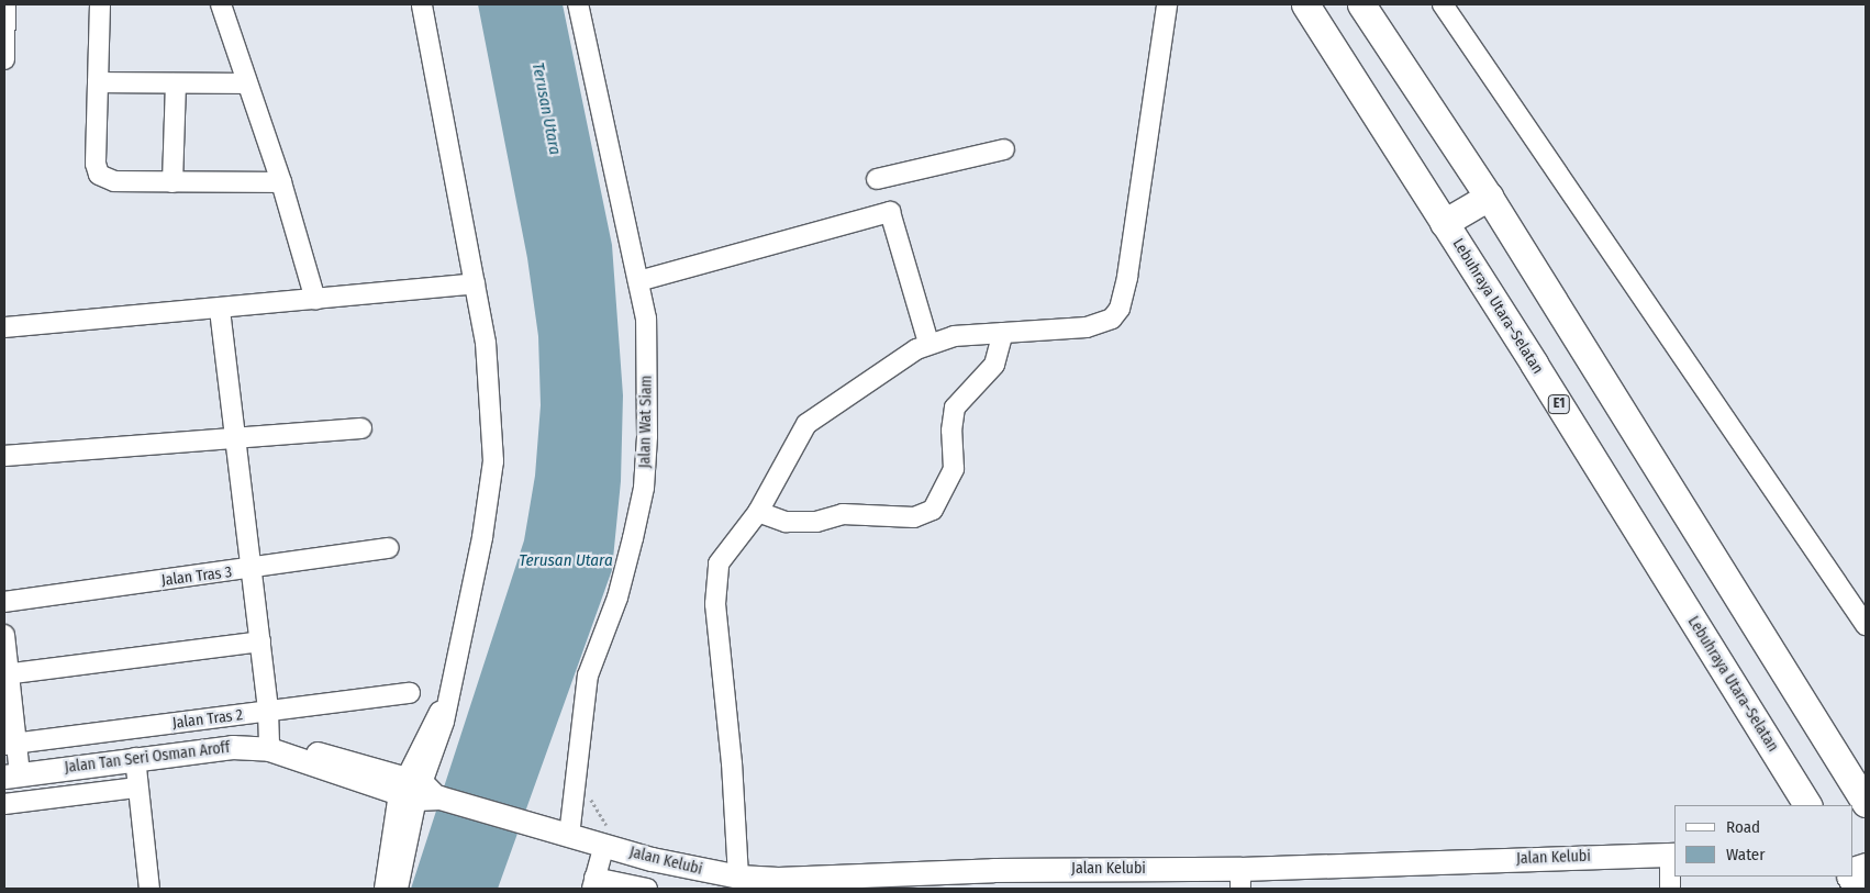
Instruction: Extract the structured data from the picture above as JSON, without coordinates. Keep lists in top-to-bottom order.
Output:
{
  "streets": {
    "highway": ["Lebuhraya Utara–Selatan", "E1"],
    "main road": ["Jalan Tan Seri Osman Aroff", "Jalan Kelubi"],
    "street": ["Jalan Wat Siam", "Jalan Tras 3", "Jalan Tras 2"]
  },
  "crossings": [
    ["Jalan Wat Siam", "Jalan Tan Seri Osman Aroff"],
    ["Jalan Wat Siam", "Jalan Kelubi"],
    ["Jalan Tan Seri Osman Aroff", "Jalan Kelubi"]
  ],
  "water": ["Terusan Utara"],
  "legend": ["Road", "Water"]
}
